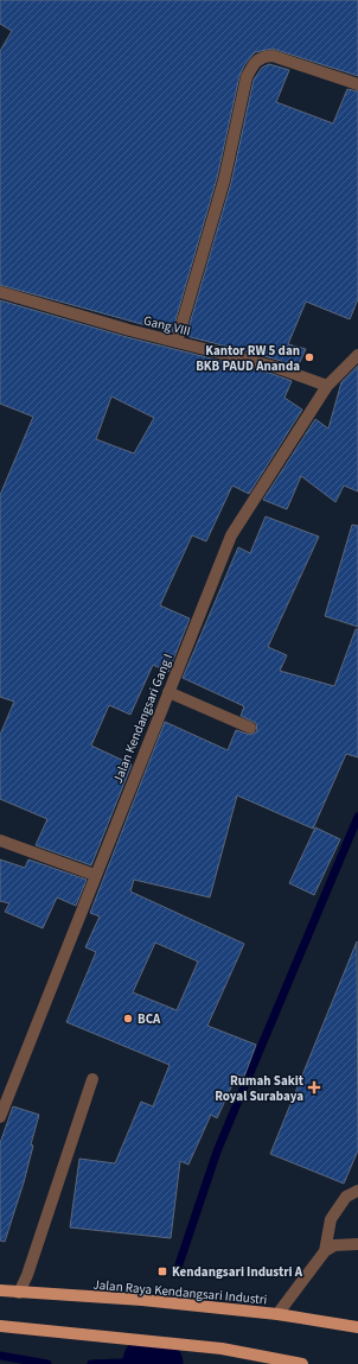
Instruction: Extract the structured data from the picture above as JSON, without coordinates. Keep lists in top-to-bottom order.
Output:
{
  "streets": {
    "main road": ["Jalan Raya Kendangsari Industri"],
    "street": ["Gang VIII", "Jalan Kendangsari Gang I"]
  },
  "crossings": [
    ["Gang VIII", "Jalan Kendangsari Gang I"]
  ],
  "places": {
    "other": ["Kantor RW 5 dan BKB PAUD Ananda", "BCA"],
    "health": ["Rumah Sakit Royal Surabaya"],
    "transit": ["Kendangsari Industri A"]
  }
}
